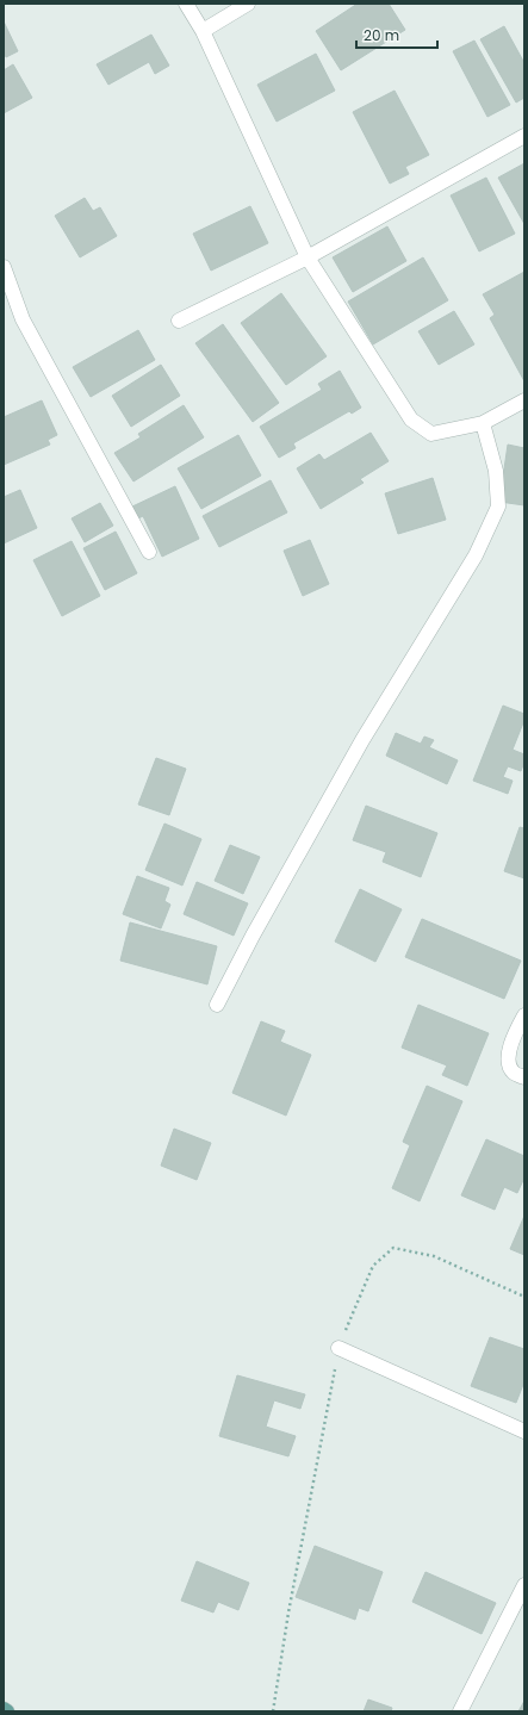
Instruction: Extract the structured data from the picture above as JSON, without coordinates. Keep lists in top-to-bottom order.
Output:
{
  "scale_bar": "20 m"
}
